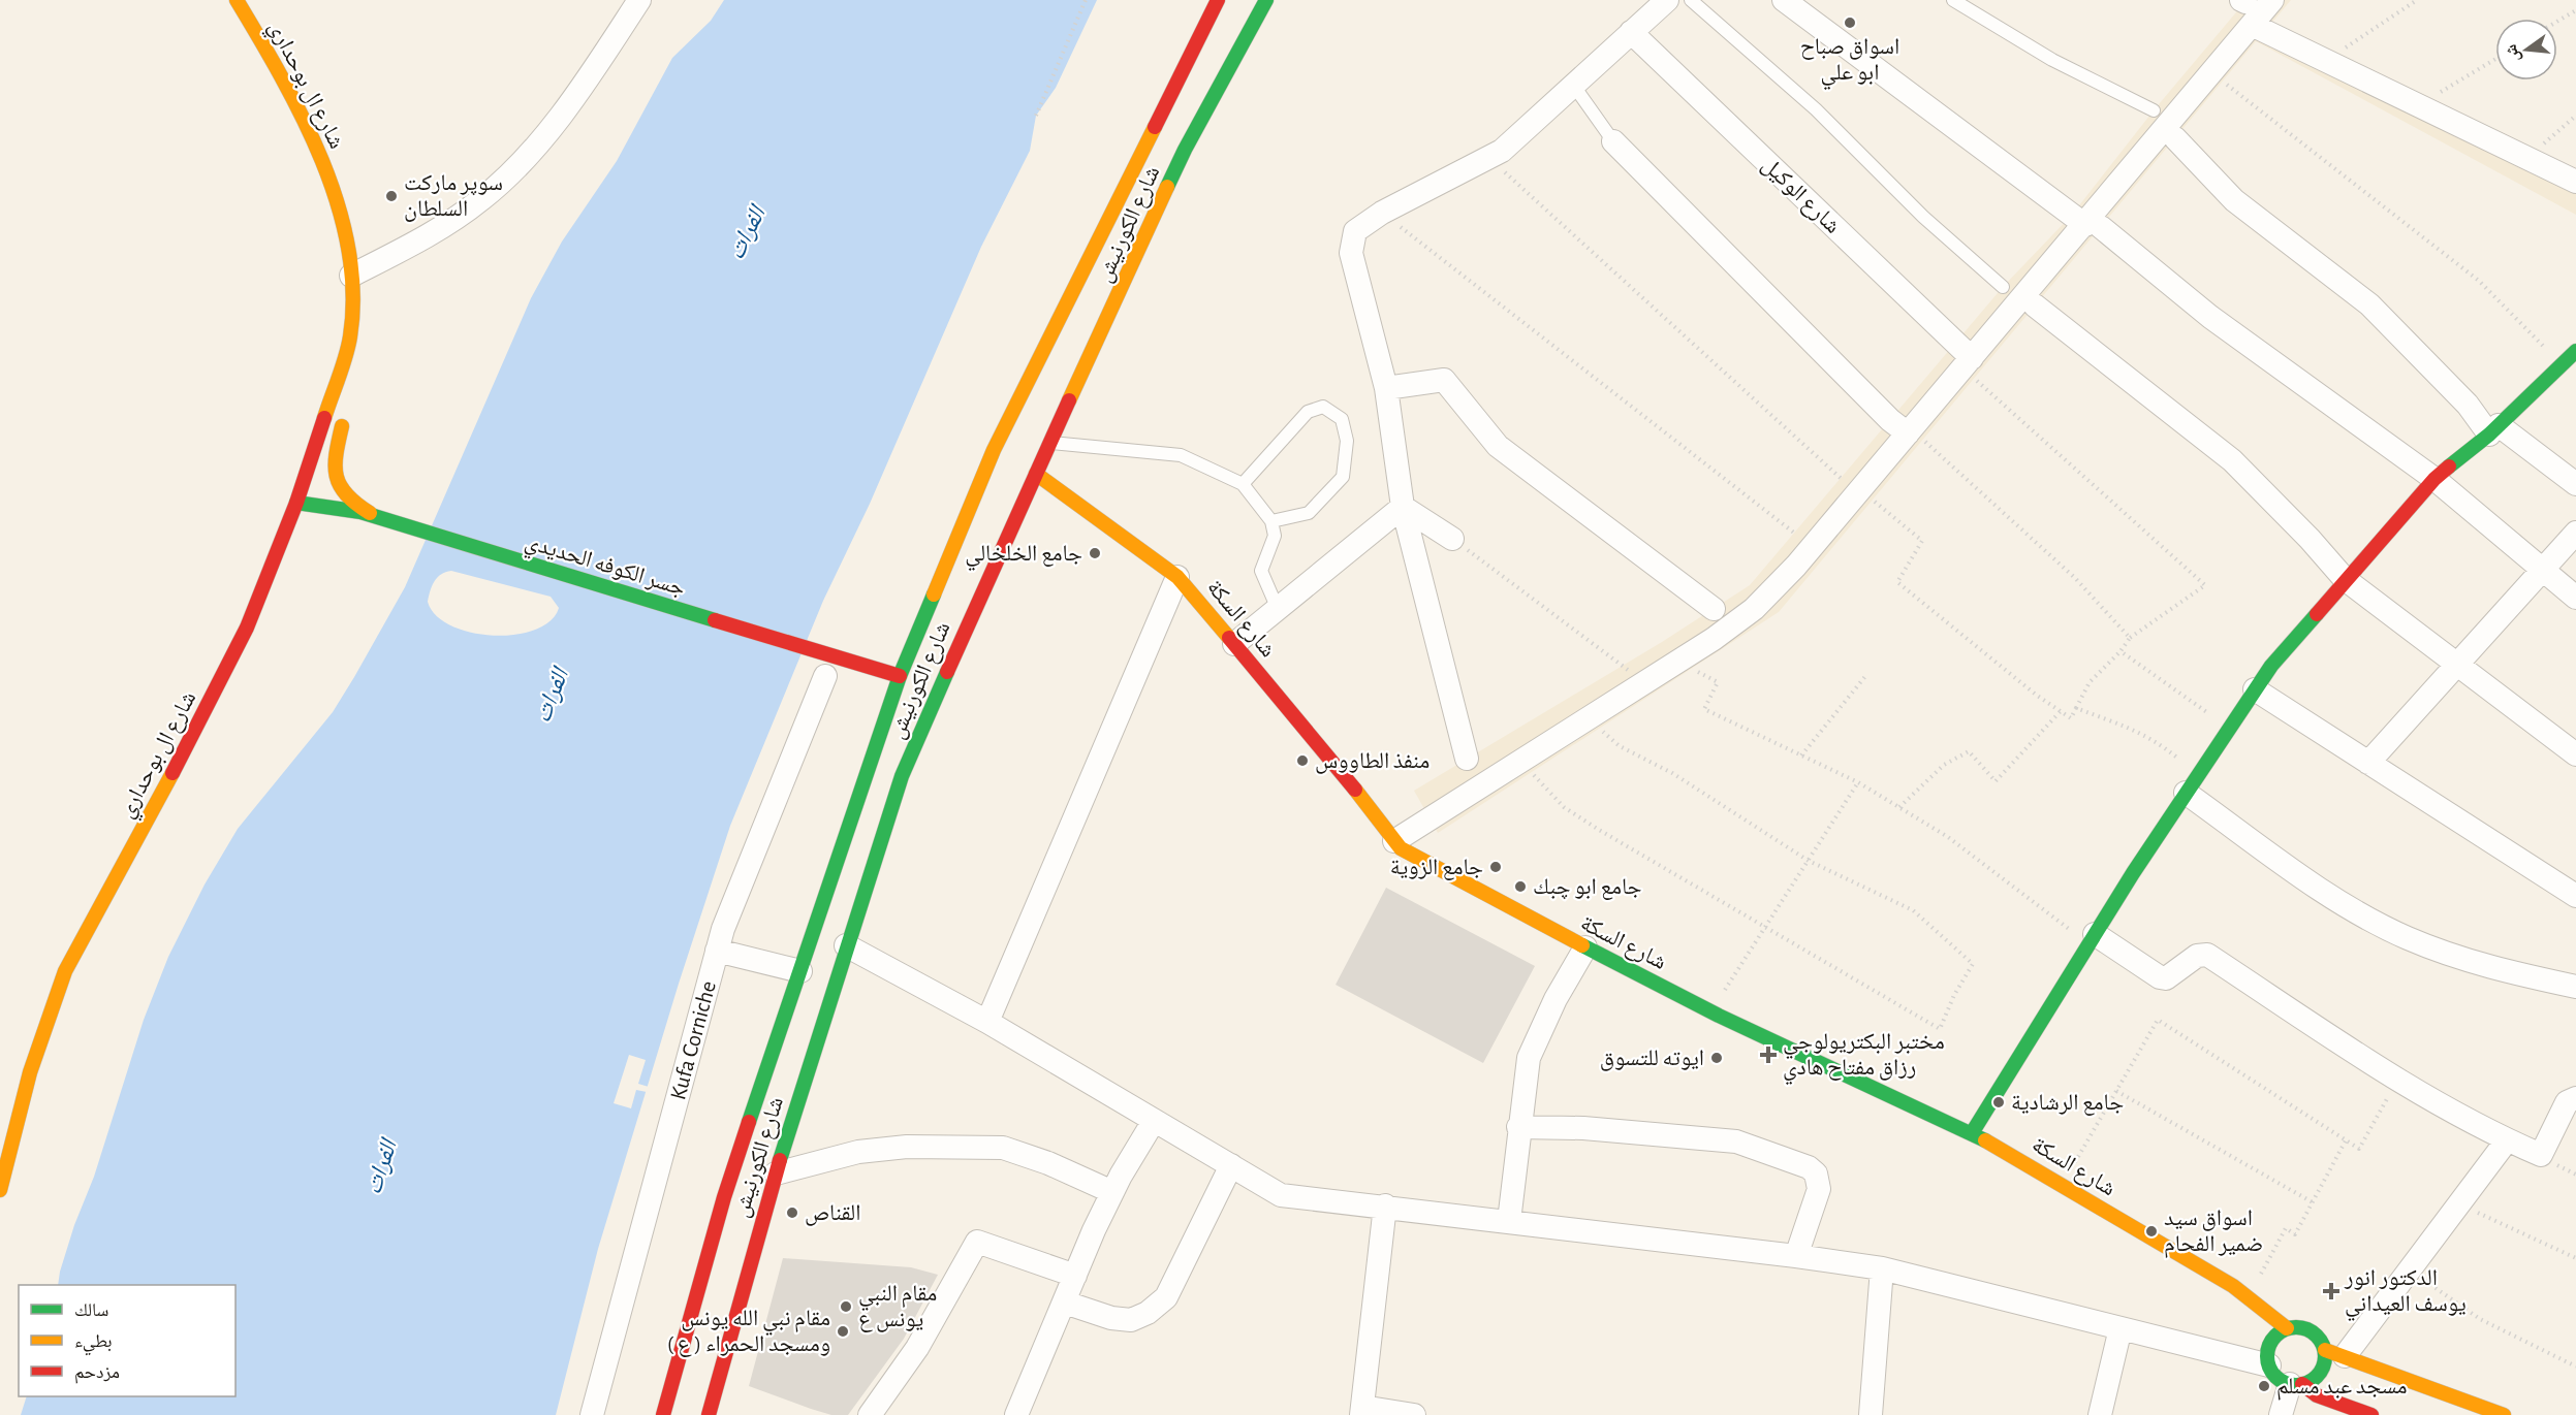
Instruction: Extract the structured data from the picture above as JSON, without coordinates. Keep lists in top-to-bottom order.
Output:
{
  "streets": {
    "street": [
      "شارع ال بوحداري",
      "شارع الوكيل",
      "شارع الكورنيش",
      "جسر الکوفه الحديدي",
      "شارع السكة",
      "Kufa Corniche"
    ]
  },
  "crossings": [
    ["شارع ال بوحداري", "جسر الکوفه الحديدي"],
    ["شارع الكورنيش", "جسر الکوفه الحديدي"],
    ["شارع الكورنيش", "شارع السكة"]
  ],
  "water": ["الفرات"],
  "places": {
    "other": [
      "اسواق صباح ابو علي",
      "سوپر ماركت السلطان",
      "جامع الخلخالي",
      "منفذ الطاووس",
      "جامع الزوية",
      "جامع ابو چبك",
      "ايوته للتسوق",
      "جامع الرشادية",
      "القناص",
      "اسواق سيد ضمير الفحام",
      "مقام النبي يونس ع",
      "مقام نبي الله يونس ( ع ) ومسجد الحمراء",
      "مسجد عبد مسلم"
    ],
    "health": ["مختبر البكتريولوجي رزاق مفتاح هادي", "الدكتور انور يوسف العيداني"]
  },
  "legend": ["سالك", "بطيء", "مزدحم"],
  "north": "left"
}
